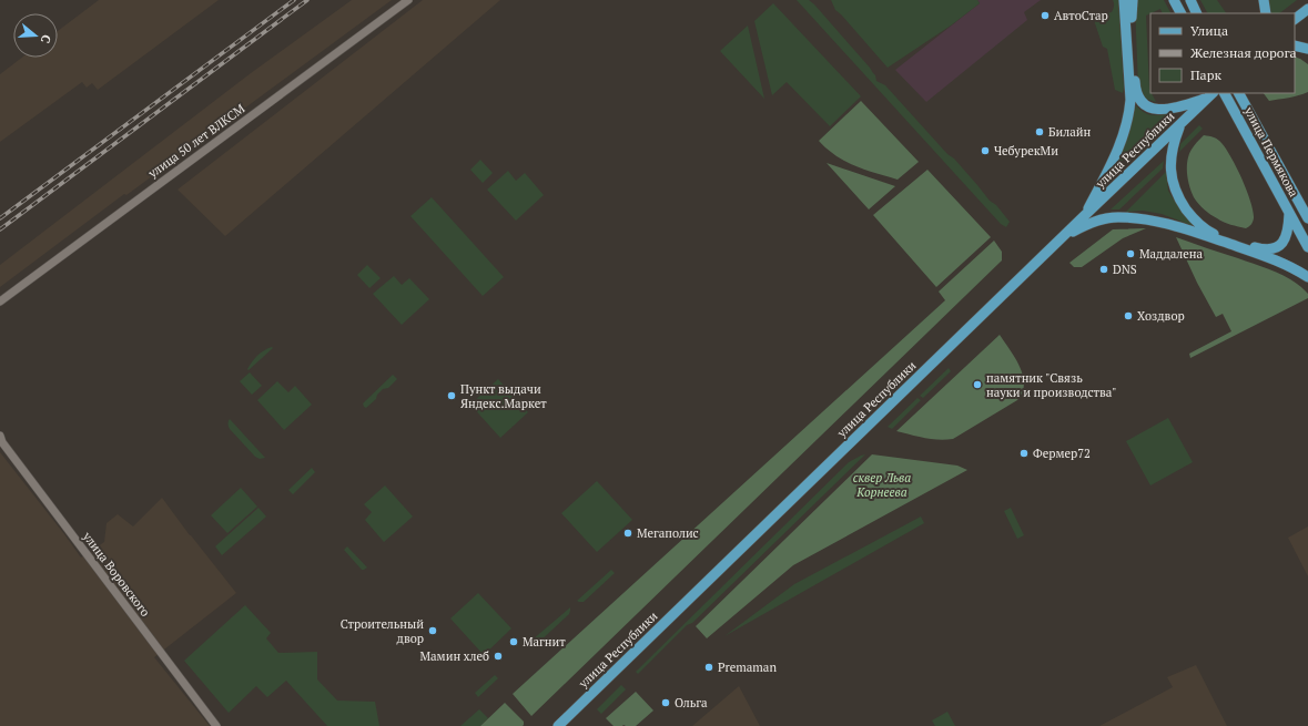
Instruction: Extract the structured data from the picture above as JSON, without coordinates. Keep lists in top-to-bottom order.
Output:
{
  "streets": {
    "main road": ["улица Республики", "улица Пермякова"],
    "street": ["улица 50 лет ВЛКСМ", "улица Воровского"]
  },
  "parks": ["сквер Льва Корнеева"],
  "places": [
    "АвтоСтар",
    "Билайн",
    "ЧебурекМи",
    "Маддалена",
    "DNS",
    "Хоздвор",
    "памятник \"Связь науки и производства\"",
    "Пункт выдачи Яндекс.Маркет",
    "Фермер72",
    "Мегаполис",
    "Строительный двор",
    "Магнит",
    "Мамин хлеб",
    "Premaman",
    "Ольга"
  ],
  "legend": ["Улица", "Железная дорога", "Парк"],
  "north": "right"
}
